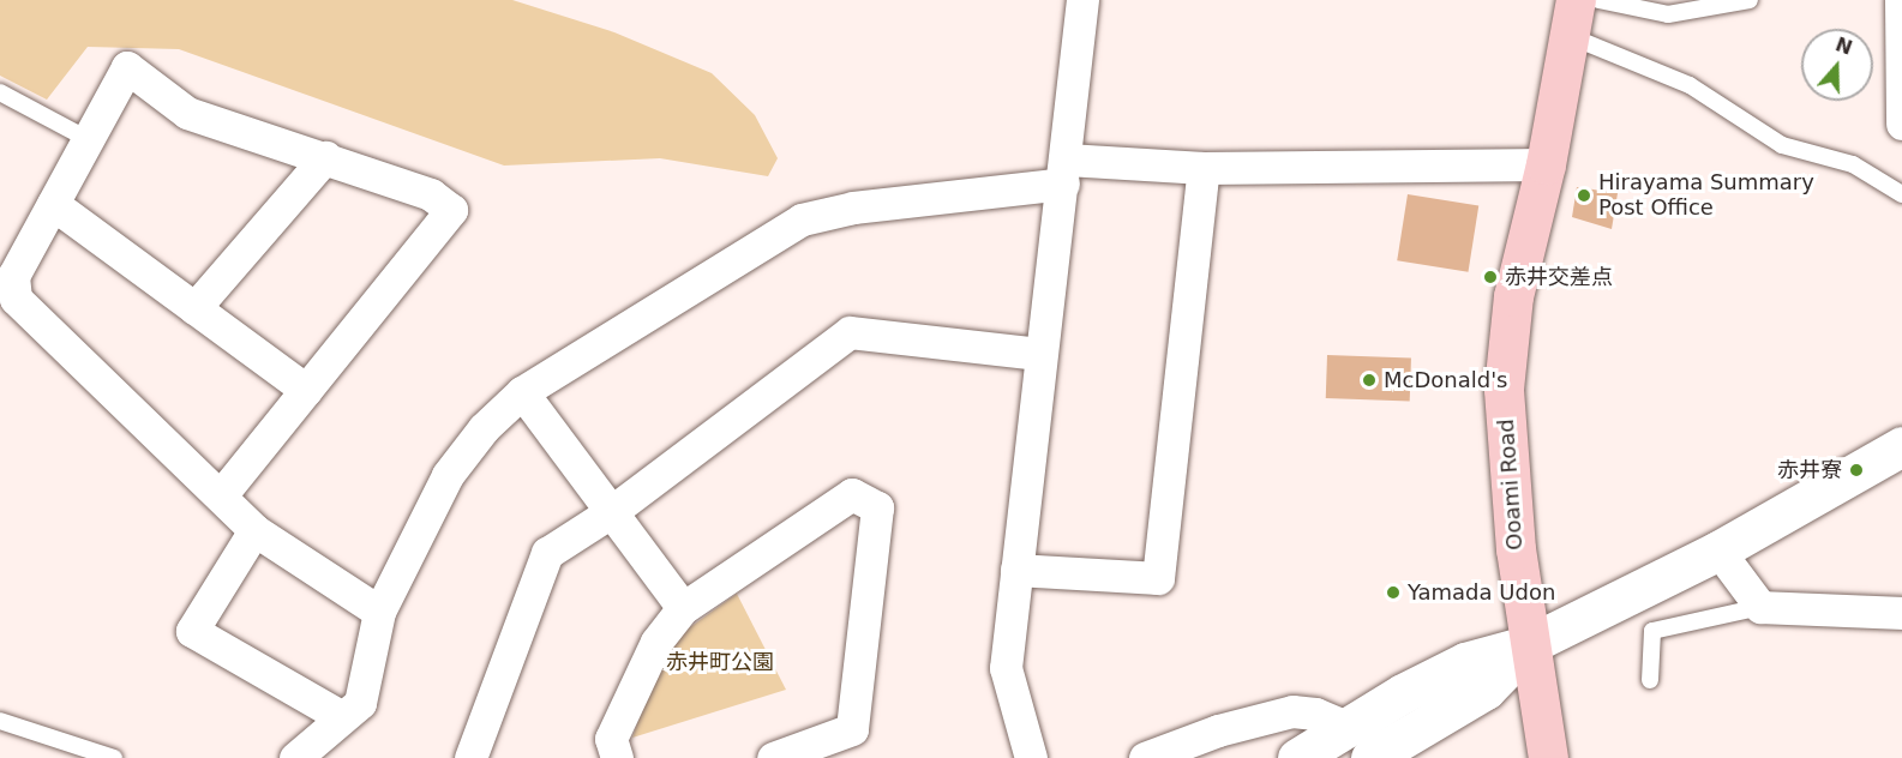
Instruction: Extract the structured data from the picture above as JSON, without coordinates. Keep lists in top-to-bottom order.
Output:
{
  "streets": {
    "main road": ["Ooami Road"]
  },
  "parks": ["赤井町公園"],
  "places": [
    "Hirayama Summary Post Office",
    "赤井交差点",
    "McDonald's",
    "赤井寮",
    "Yamada Udon"
  ],
  "north": "top"
}
